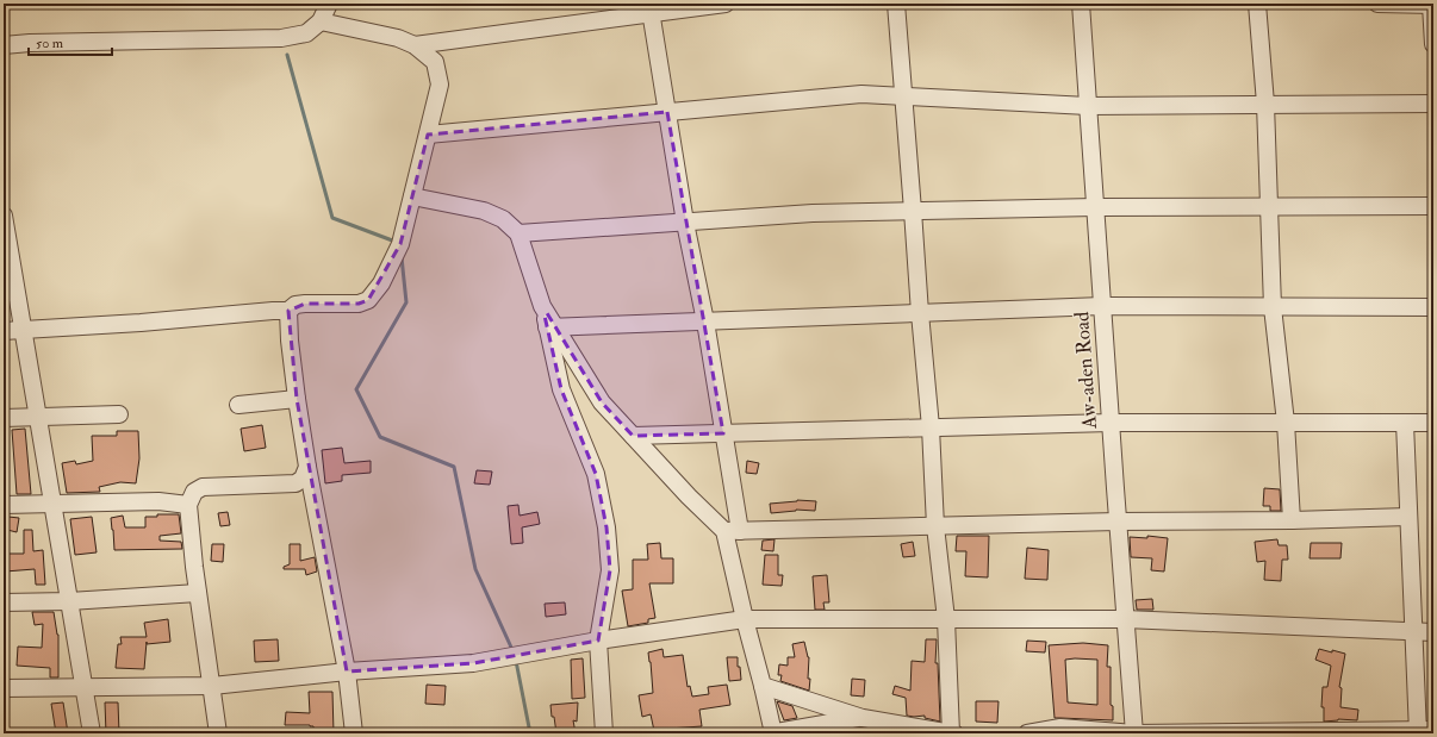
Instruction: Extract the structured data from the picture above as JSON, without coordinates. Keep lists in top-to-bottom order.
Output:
{
  "streets": {
    "street": ["Aw-aden Road"]
  },
  "scale_bar": "50 m"
}
